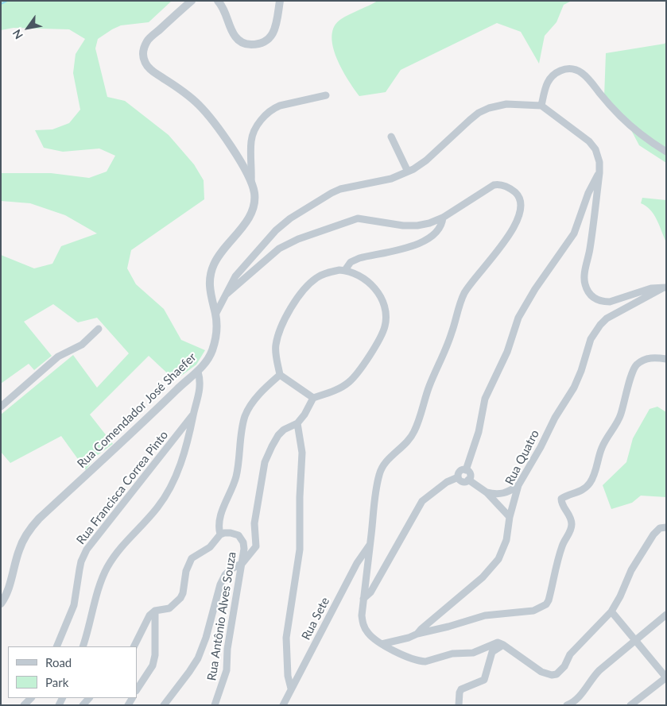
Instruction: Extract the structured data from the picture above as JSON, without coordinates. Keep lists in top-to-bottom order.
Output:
{
  "streets": {
    "street": [
      "Rua Comendador José Shaefer",
      "Rua Quatro",
      "Rua Francisca Correa Pinto",
      "Rua Antônio Alves Souza",
      "Rua Sete"
    ]
  },
  "legend": ["Road", "Park"],
  "north": "bottom left"
}
